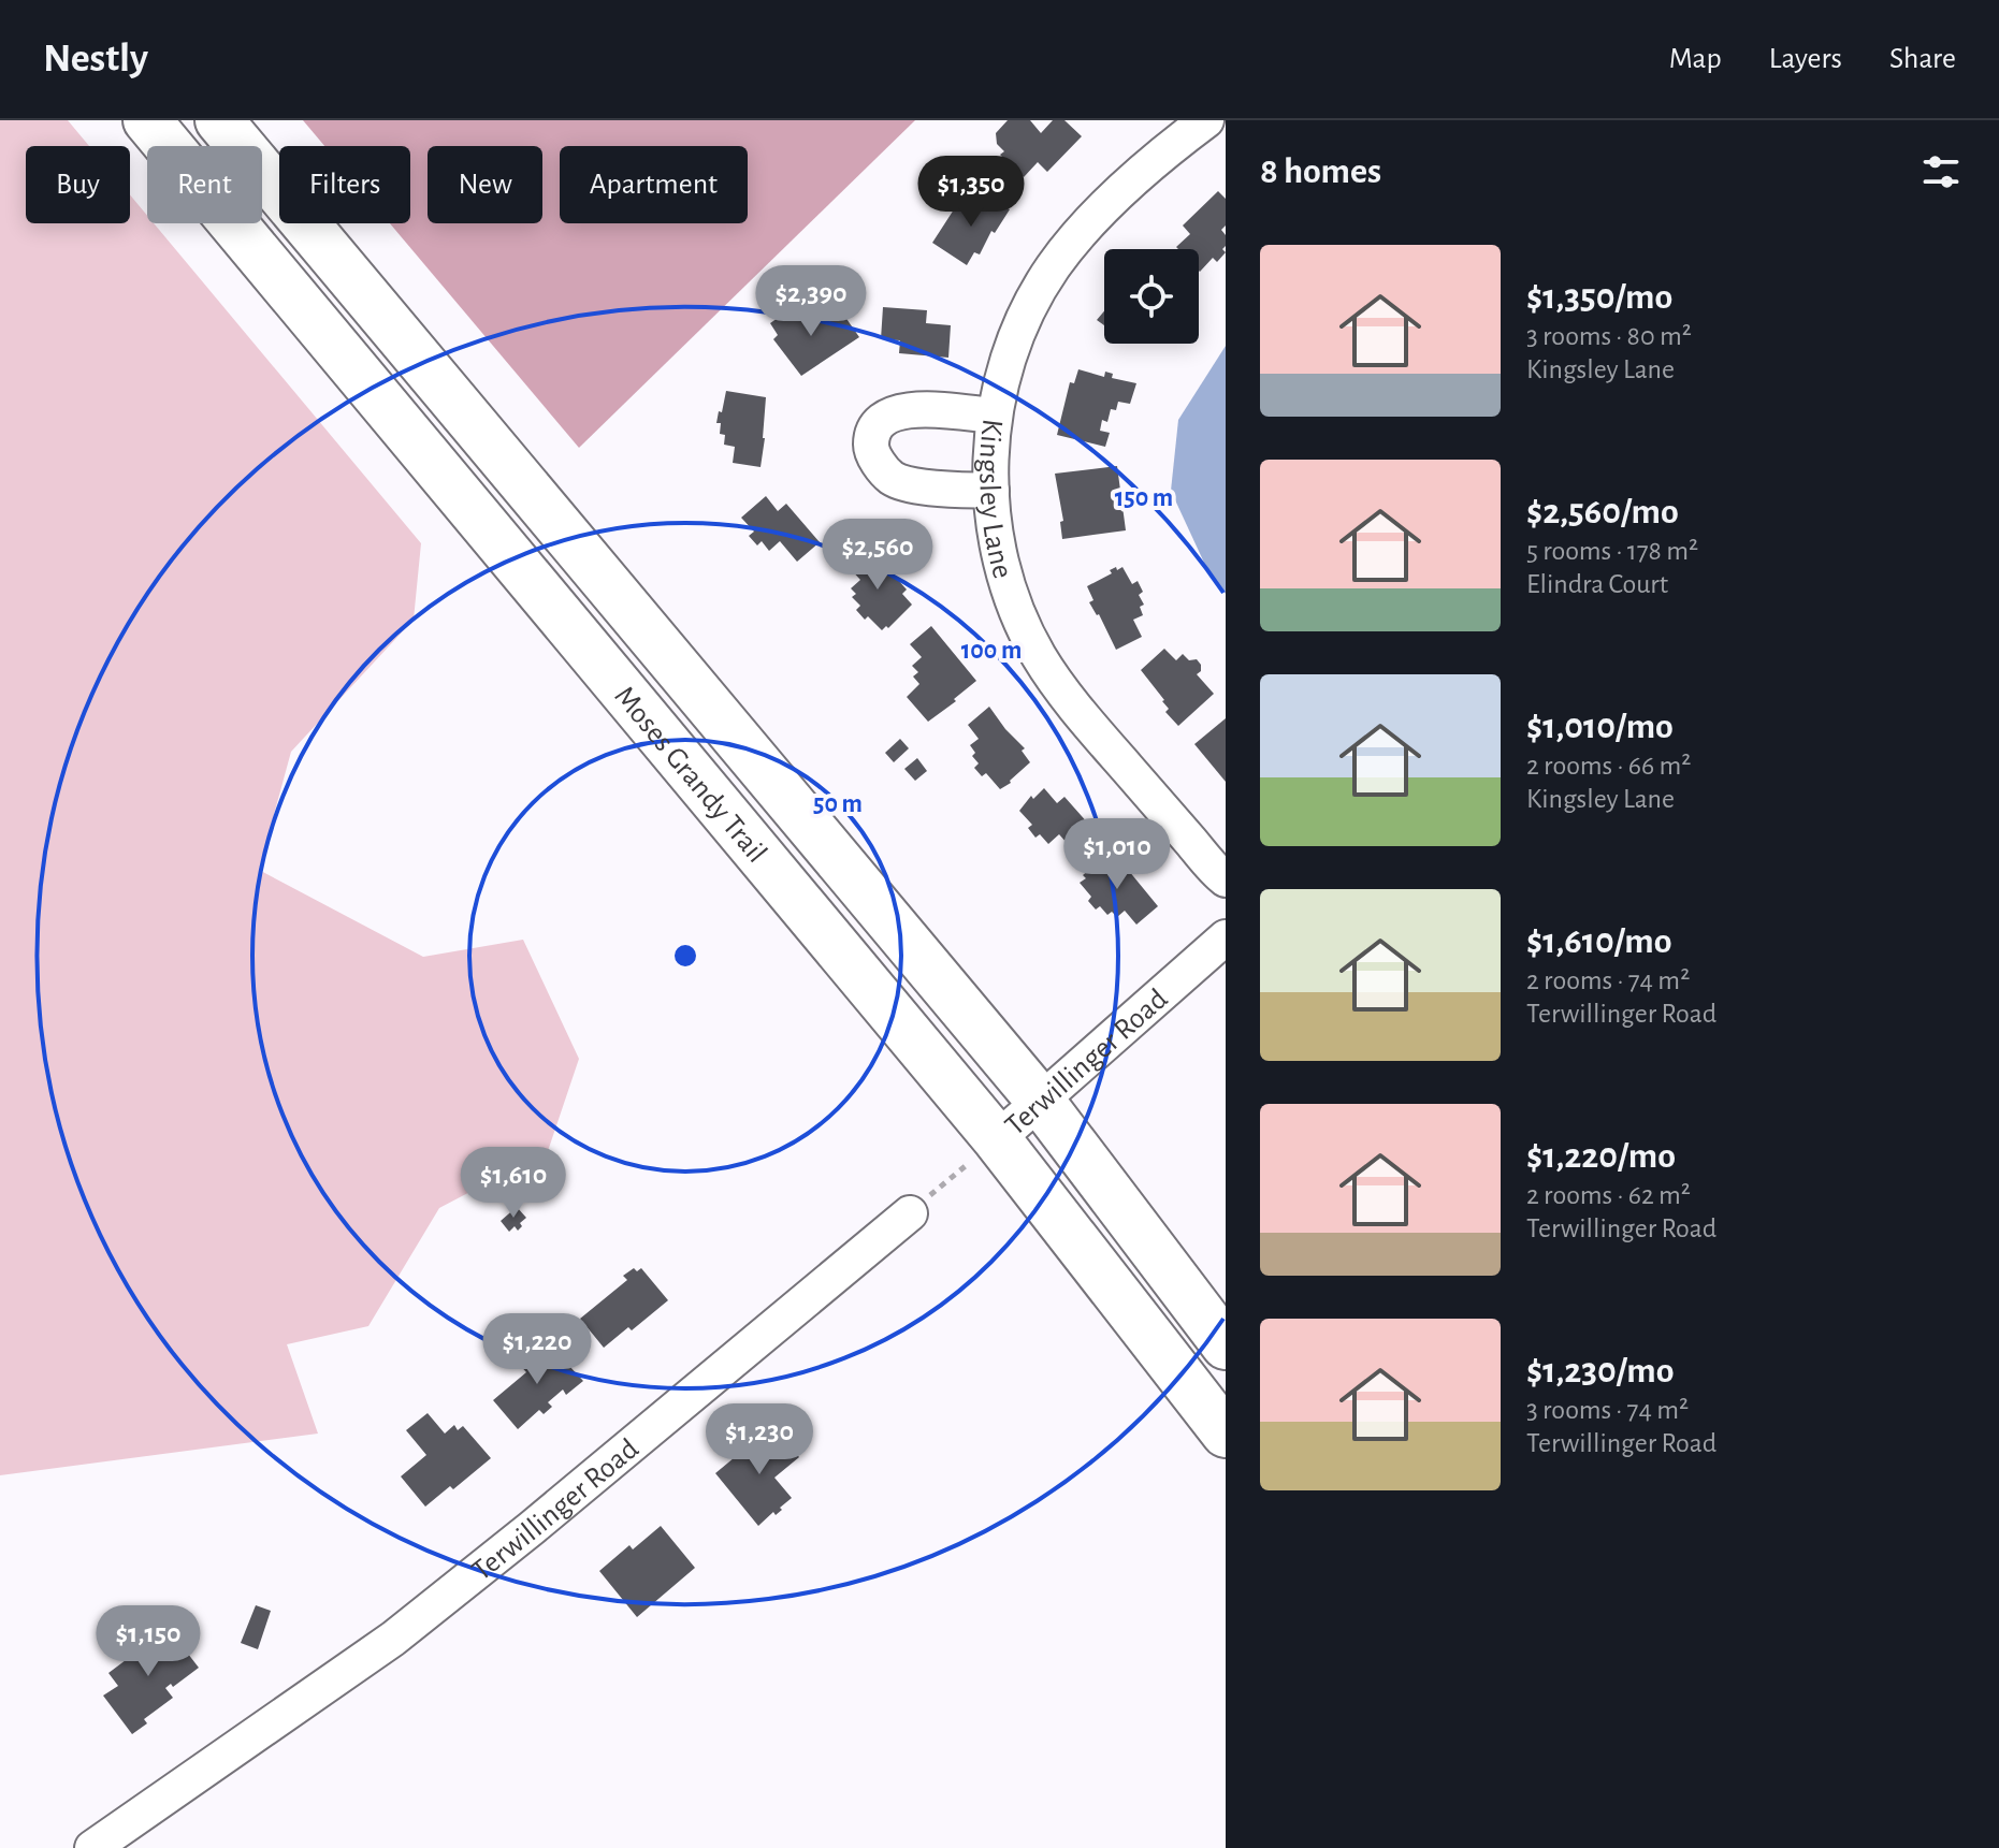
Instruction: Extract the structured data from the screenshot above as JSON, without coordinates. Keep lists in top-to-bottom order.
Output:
{
  "streets": {
    "main road": ["Moses Grandy Trail"],
    "street": ["Kingsley Lane", "Terwillinger Road"]
  },
  "crossings": [
    ["Moses Grandy Trail", "Terwillinger Road"]
  ],
  "page": {
    "header": "Nestly",
    "nav": ["Map", "Layers", "Share"],
    "heading": "8 homes",
    "chip": [
      "Buy",
      "Rent",
      "Filters",
      "New",
      "Apartment"
    ],
    "price": [
      "$1,350",
      "$2,390",
      "$2,560",
      "$1,010",
      "$1,610",
      "$1,220",
      "$1,230",
      "$1,150"
    ],
    "list": [
      {
        "name": "$1,350/mo",
        "note": "3 rooms · 80 m² · Kingsley Lane"
      },
      {
        "name": "$2,560/mo",
        "note": "5 rooms · 178 m² · Elindra Court"
      },
      {
        "name": "$1,010/mo",
        "note": "2 rooms · 66 m² · Kingsley Lane"
      },
      {
        "name": "$1,610/mo",
        "note": "2 rooms · 74 m² · Terwillinger Road"
      },
      {
        "name": "$1,220/mo",
        "note": "2 rooms · 62 m² · Terwillinger Road"
      },
      {
        "name": "$1,230/mo",
        "note": "3 rooms · 74 m² · Terwillinger Road"
      }
    ]
  },
  "rings": ["150 m", "100 m", "50 m"]
}
